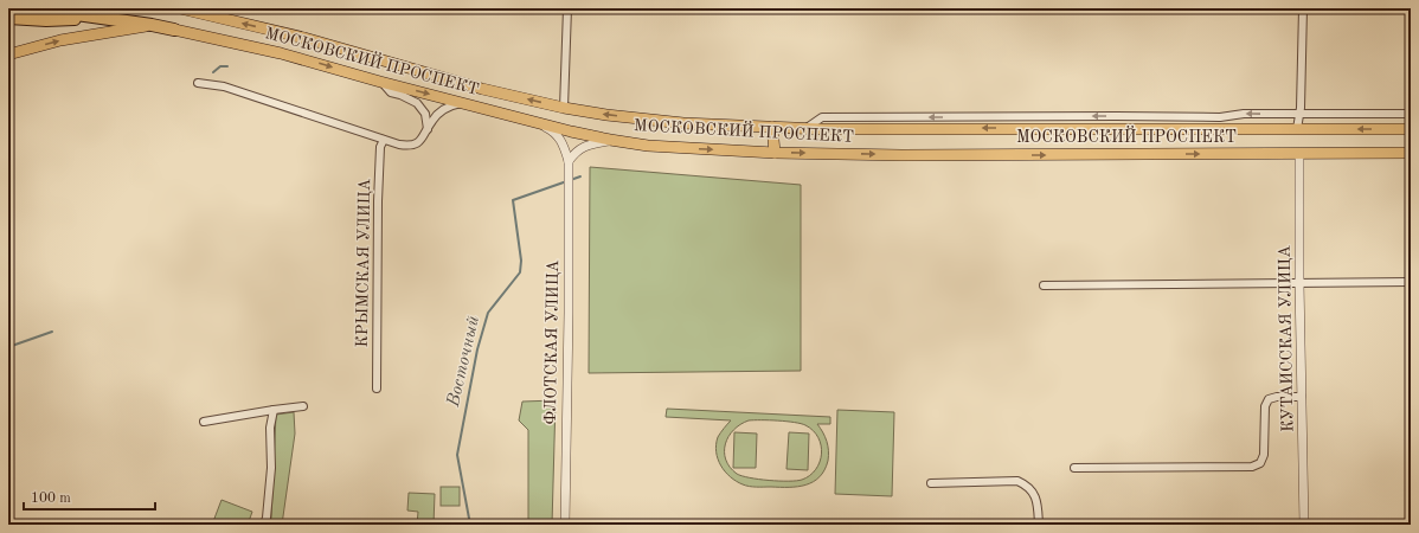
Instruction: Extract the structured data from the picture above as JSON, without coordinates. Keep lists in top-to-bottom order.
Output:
{
  "streets": {
    "highway": ["МОСКОВСКИЙ ПРОСПЕКТ"],
    "street": ["КРЫМСКАЯ УЛИЦА", "КУТАИССКАЯ УЛИЦА", "ФЛОТСКАЯ УЛИЦА"]
  },
  "crossings": [
    ["МОСКОВСКИЙ ПРОСПЕКТ", "КУТАИССКАЯ УЛИЦА"]
  ],
  "water": ["Восточный"],
  "scale_bar": "100 m"
}
